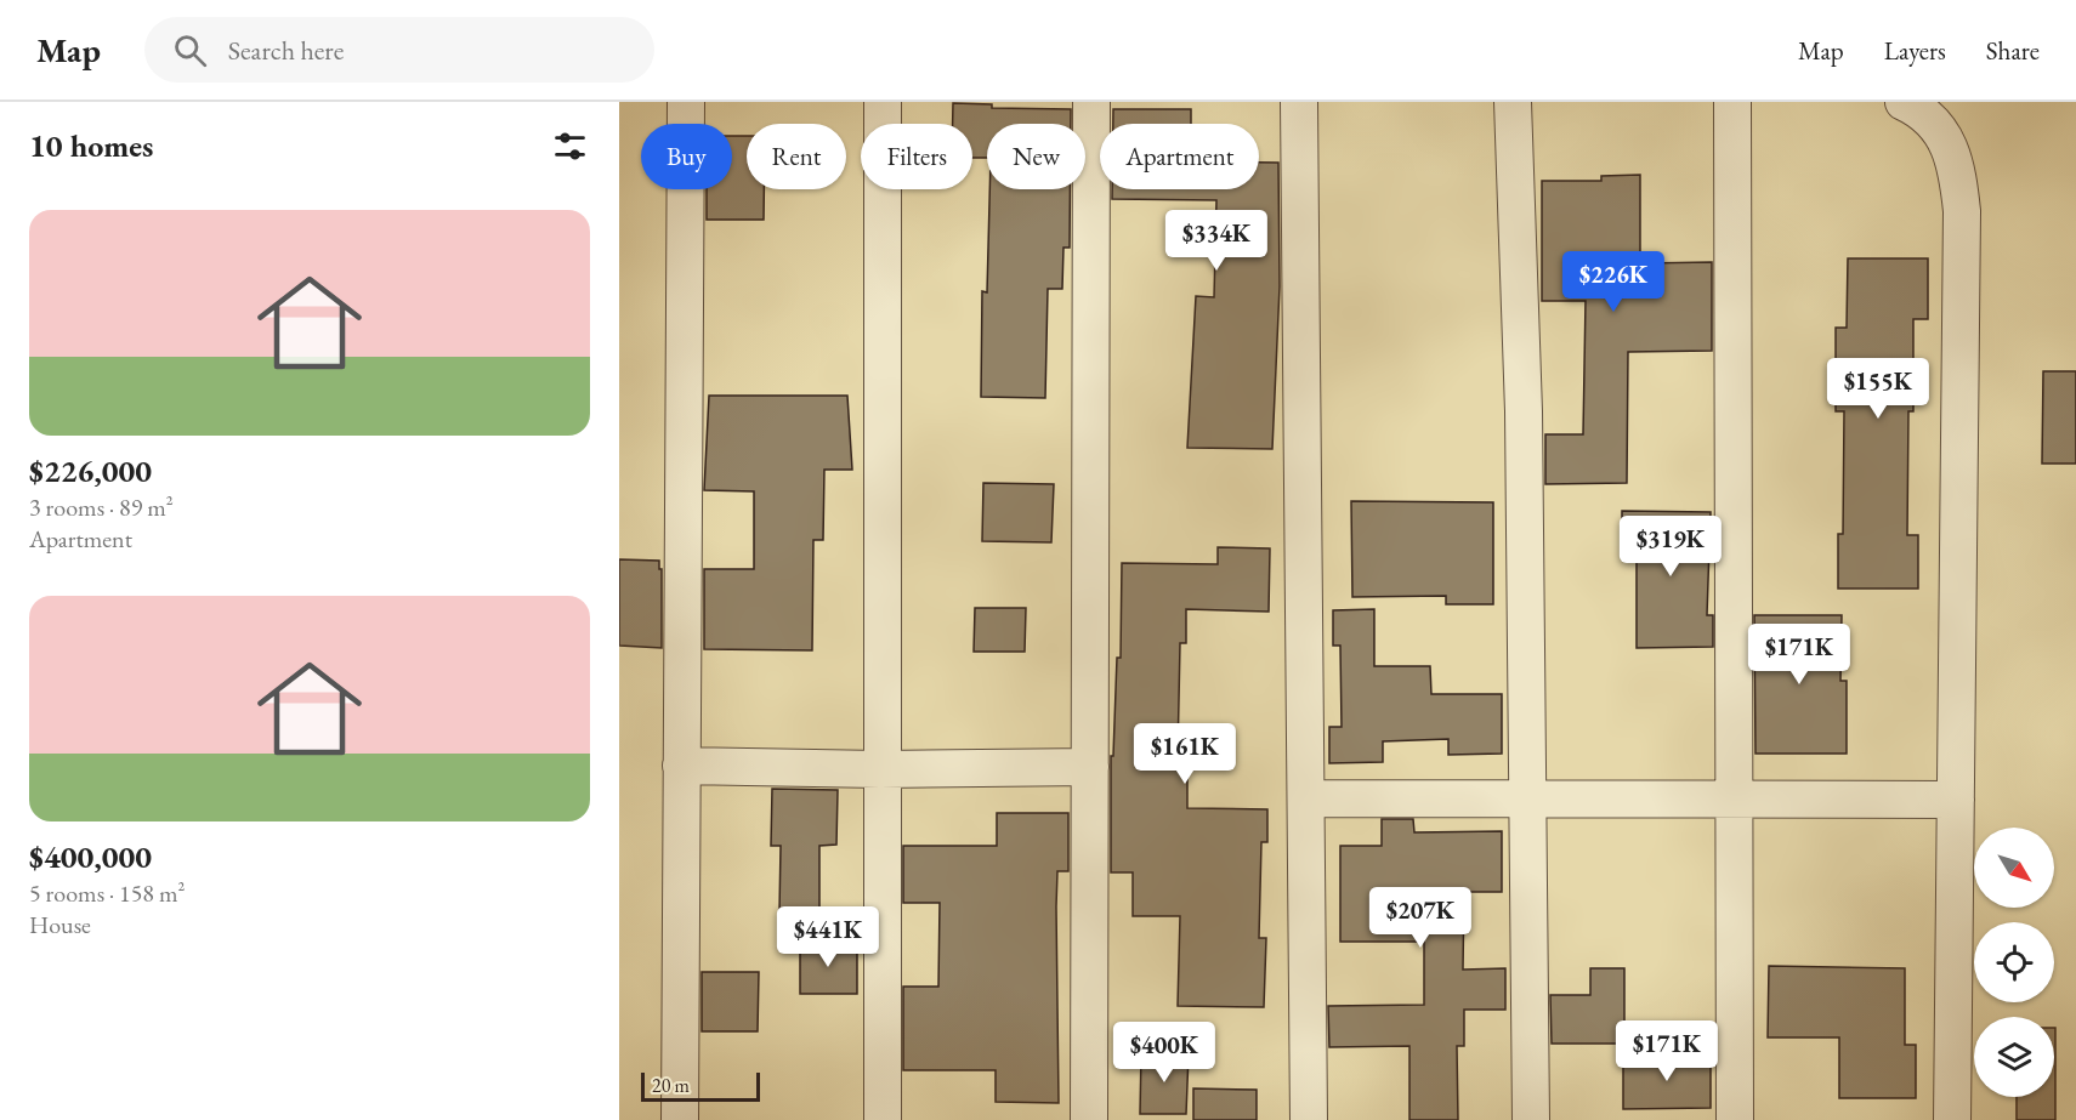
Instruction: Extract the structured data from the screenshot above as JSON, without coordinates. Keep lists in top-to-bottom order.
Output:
{
  "scale_bar": "20 m",
  "north": "bottom right",
  "page": {
    "header": "Map",
    "search": "Search here",
    "nav": ["Map", "Layers", "Share"],
    "heading": "10 homes",
    "chip": [
      "Buy",
      "Rent",
      "Filters",
      "New",
      "Apartment"
    ],
    "list": [
      {
        "name": "$226,000",
        "note": "3 rooms · 89 m² · Apartment"
      },
      {
        "name": "$400,000",
        "note": "5 rooms · 158 m² · House"
      }
    ],
    "price": [
      "$334K",
      "$226K",
      "$155K",
      "$319K",
      "$171K",
      "$161K",
      "$207K",
      "$441K",
      "$171K",
      "$400K"
    ],
    "scale": "20 m"
  }
}
